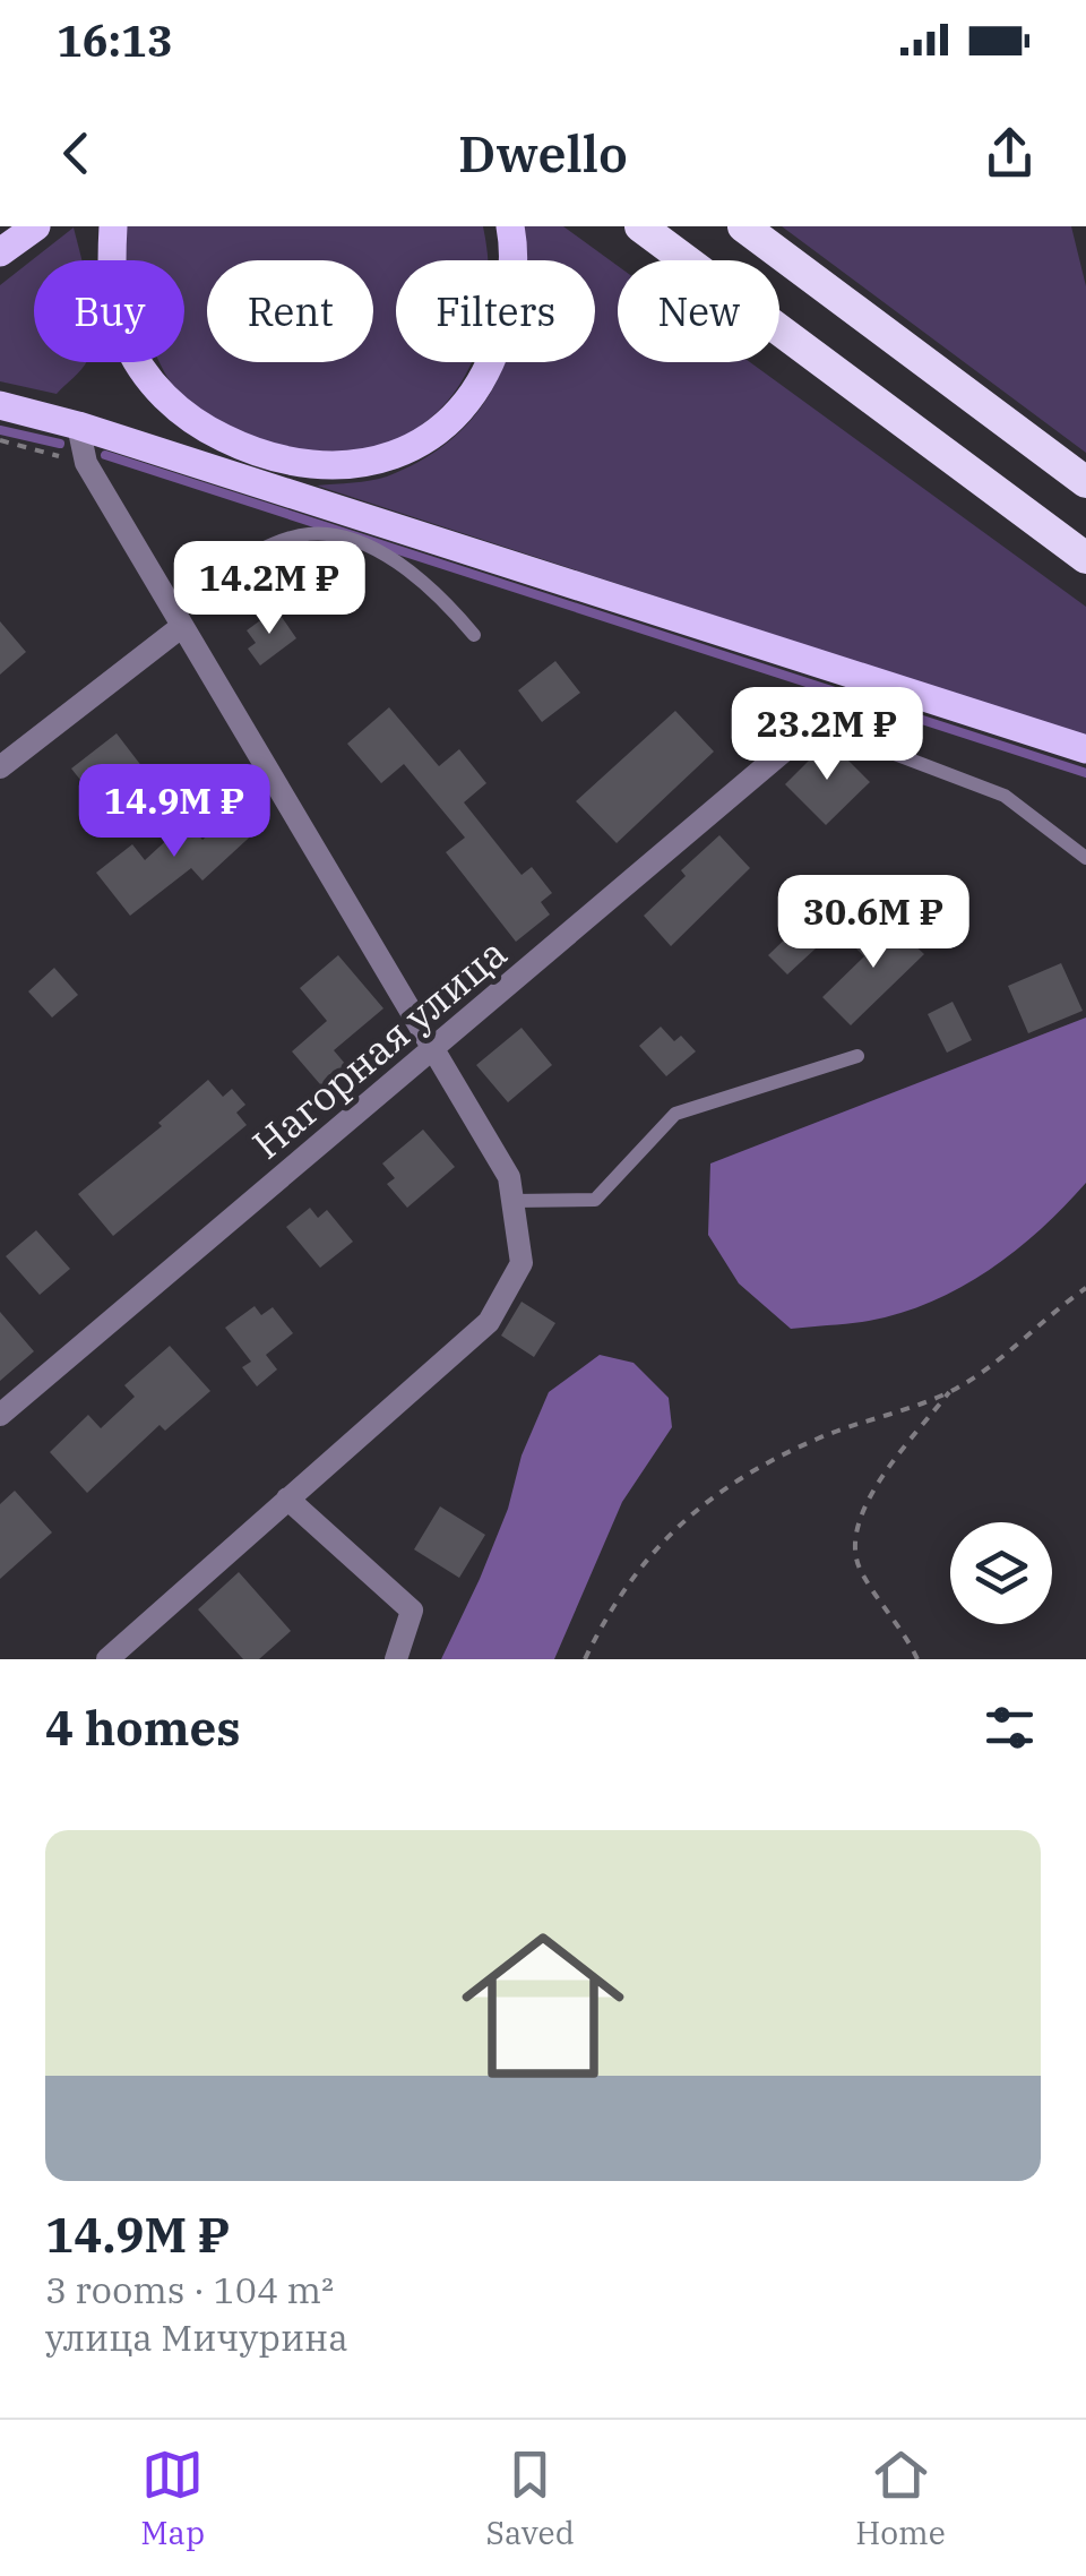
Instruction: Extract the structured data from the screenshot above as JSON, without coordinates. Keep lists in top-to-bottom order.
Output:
{
  "streets": {
    "street": ["Нагорная улица"]
  },
  "page": {
    "status": "16:13",
    "header": "Dwello",
    "chip": [
      "Buy",
      "Rent",
      "Filters",
      "New"
    ],
    "price": [
      "14.2M ₽",
      "23.2M ₽",
      "14.9M ₽",
      "30.6M ₽"
    ],
    "heading": "4 homes",
    "list": [
      {
        "name": "14.9M ₽",
        "note": "3 rooms · 104 m² · улица Мичурина"
      }
    ],
    "tabs": ["Map", "Saved", "Home"]
  }
}
